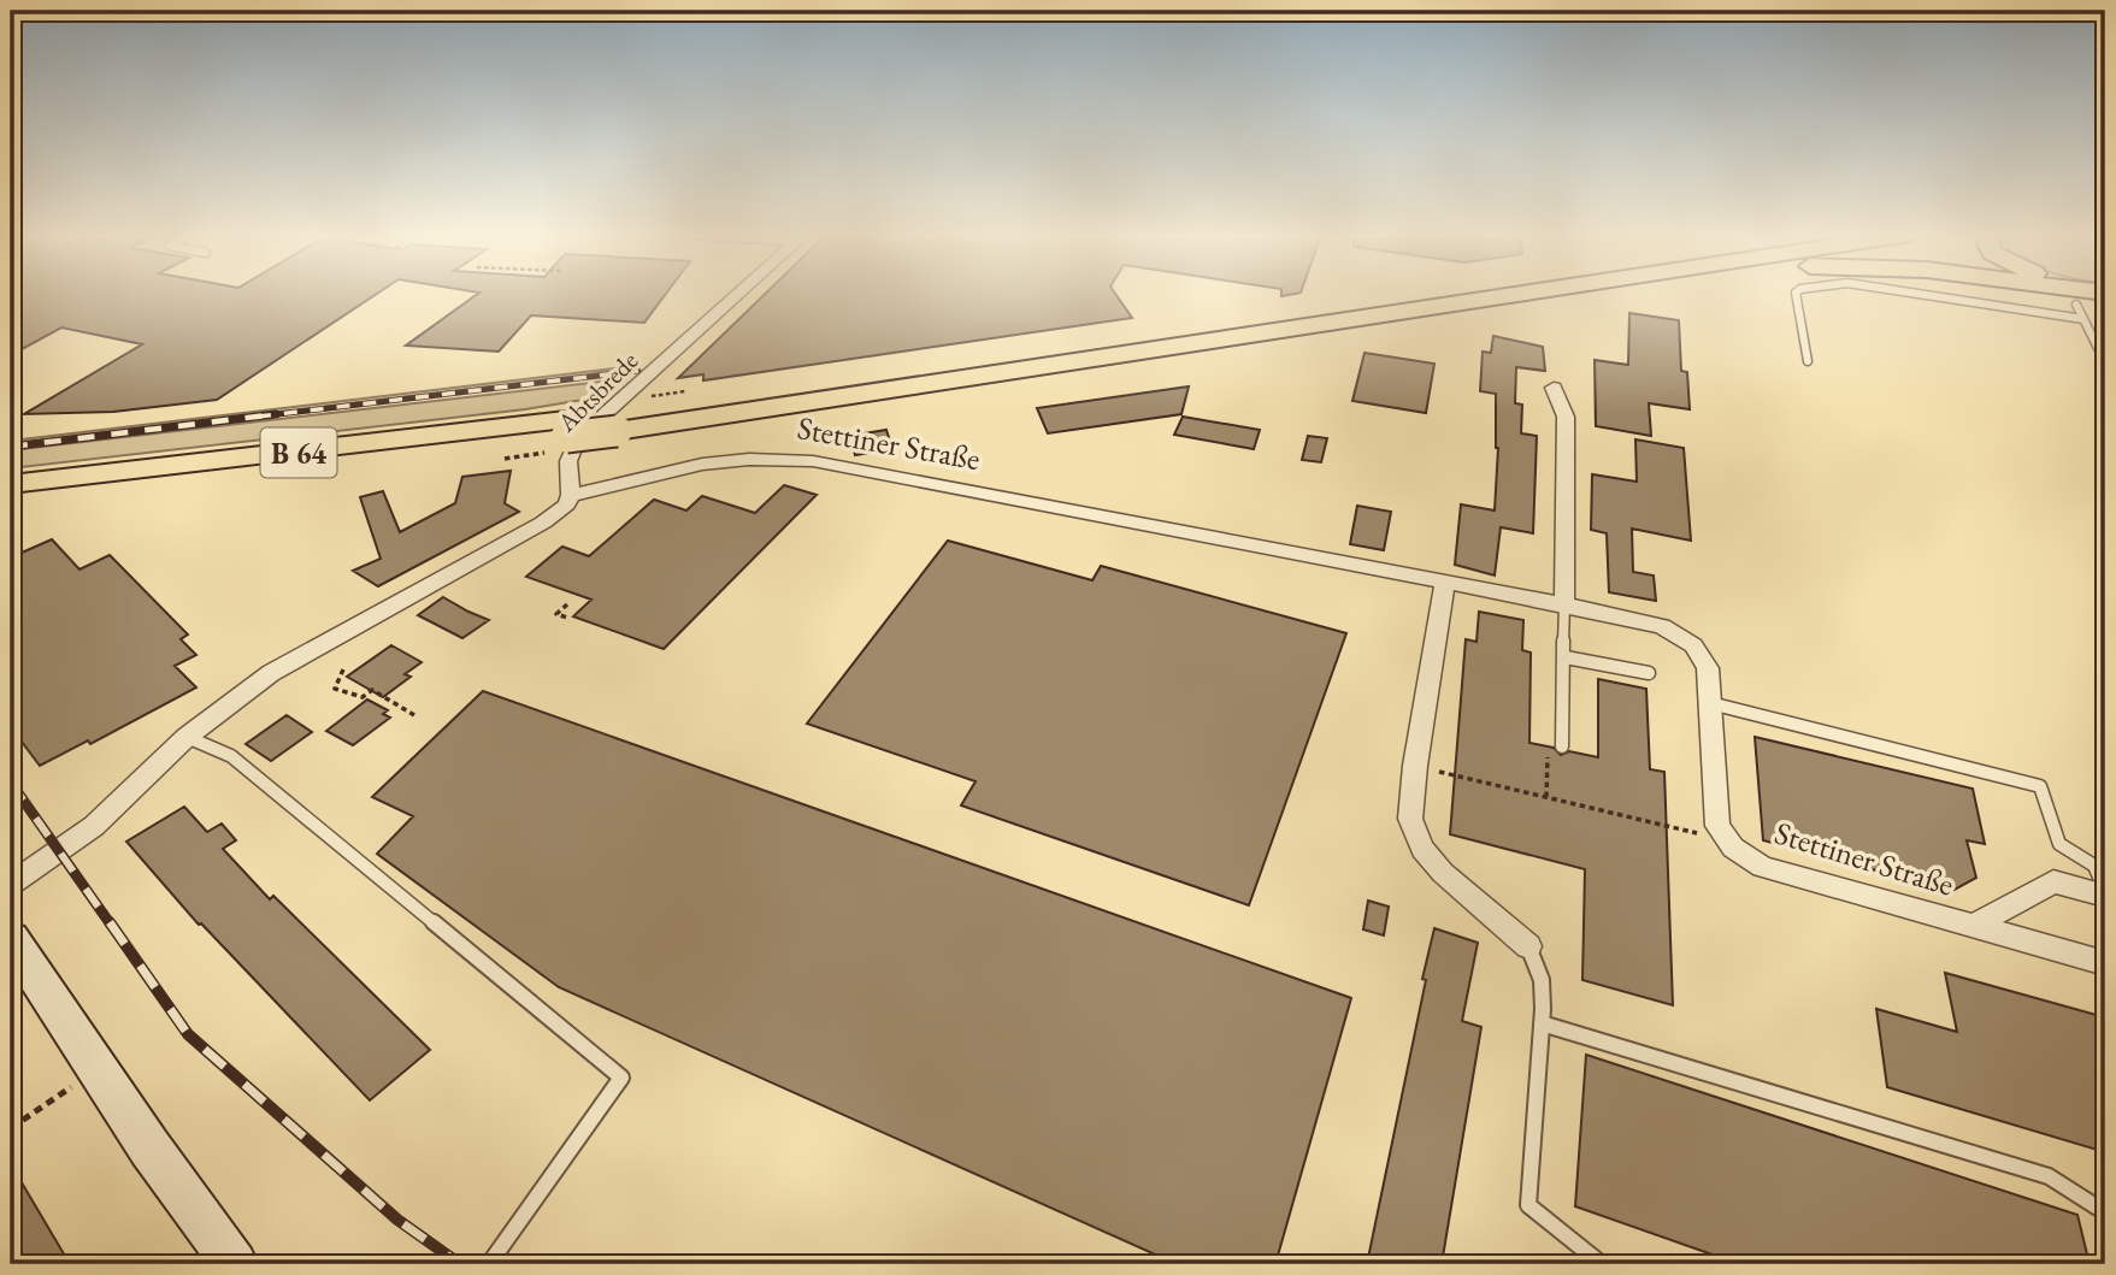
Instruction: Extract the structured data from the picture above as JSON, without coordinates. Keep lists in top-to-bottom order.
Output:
{
  "streets": {
    "highway": ["B 64"],
    "street": ["Abtsbrede", "Stettiner Straße"]
  },
  "crossings": [
    ["Abtsbrede", "Stettiner Straße"],
    ["Abtsbrede", "B 64"]
  ]
}
